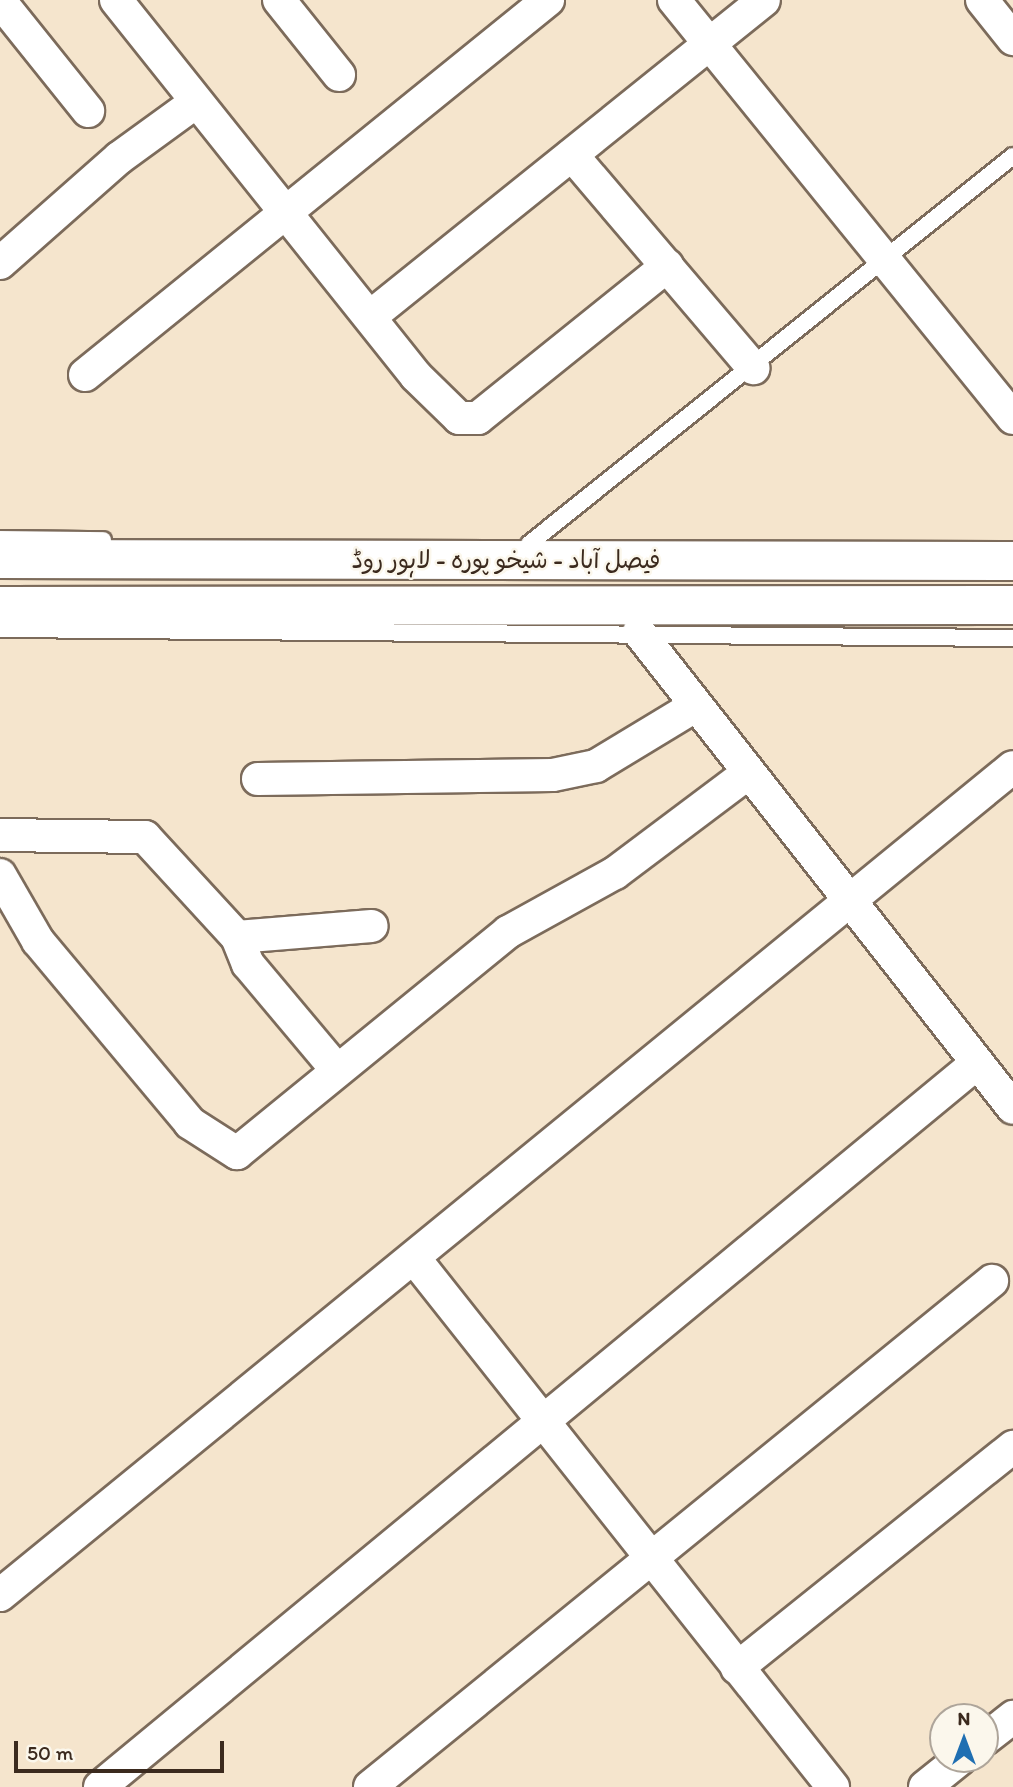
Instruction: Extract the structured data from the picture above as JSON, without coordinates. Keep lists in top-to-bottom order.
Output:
{
  "streets": {
    "highway": ["فیصل آباد - شیخو پورہ - لاہور روڈ"]
  },
  "scale_bar": "50 m",
  "north": "top"
}
